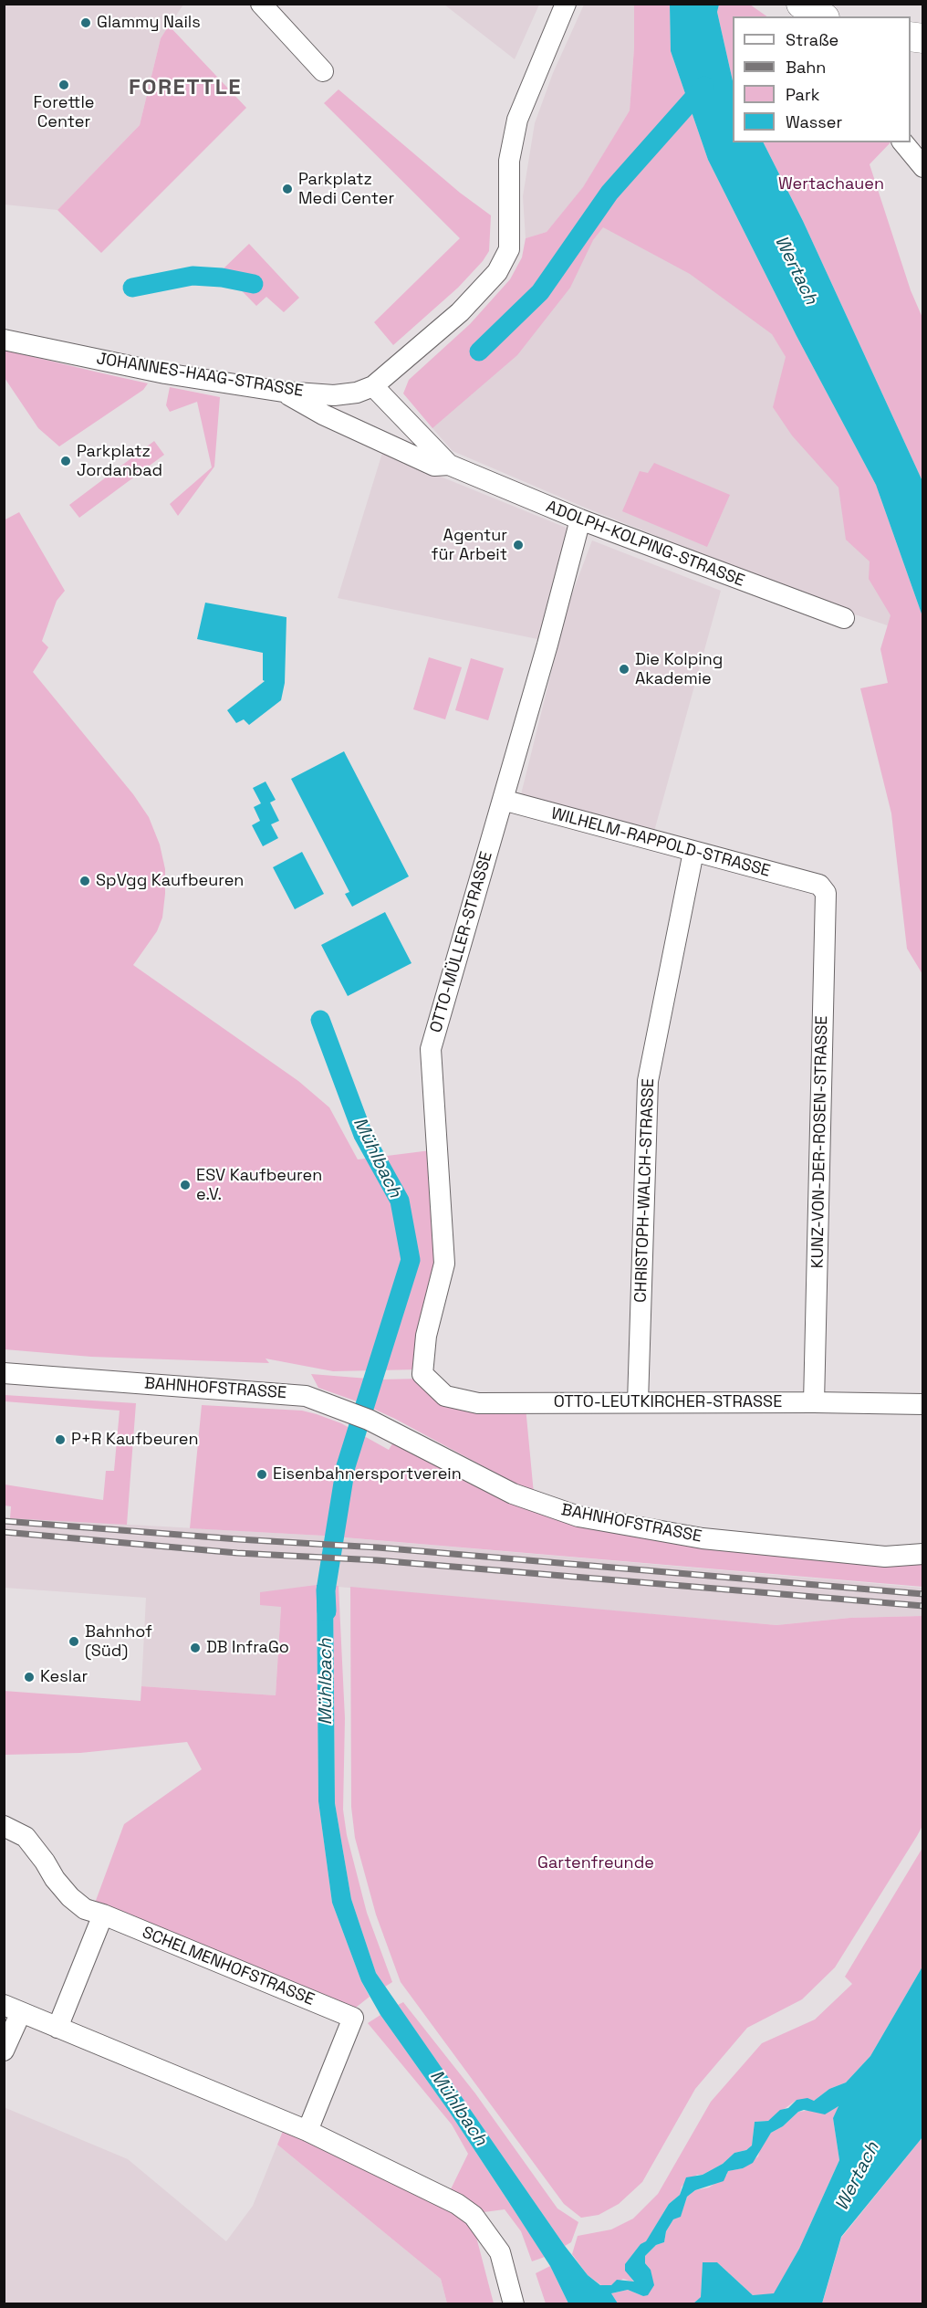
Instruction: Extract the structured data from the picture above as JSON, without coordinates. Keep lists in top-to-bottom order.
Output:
{
  "streets": {
    "street": [
      "JOHANNES-HAAG-STRASSE",
      "ADOLPH-KOLPING-STRASSE",
      "WILHELM-RAPPOLD-STRASSE",
      "OTTO-MÜLLER-STRASSE",
      "KUNZ-VON-DER-ROSEN-STRASSE",
      "CHRISTOPH-WALCH-STRASSE",
      "BAHNHOFSTRASSE",
      "OTTO-LEUTKIRCHER-STRASSE",
      "SCHELMENHOFSTRASSE"
    ]
  },
  "crossings": [
    ["JOHANNES-HAAG-STRASSE", "ADOLPH-KOLPING-STRASSE"],
    ["ADOLPH-KOLPING-STRASSE", "OTTO-MÜLLER-STRASSE"],
    ["WILHELM-RAPPOLD-STRASSE", "OTTO-MÜLLER-STRASSE"],
    ["WILHELM-RAPPOLD-STRASSE", "KUNZ-VON-DER-ROSEN-STRASSE"],
    ["WILHELM-RAPPOLD-STRASSE", "CHRISTOPH-WALCH-STRASSE"],
    ["OTTO-MÜLLER-STRASSE", "OTTO-LEUTKIRCHER-STRASSE"],
    ["KUNZ-VON-DER-ROSEN-STRASSE", "OTTO-LEUTKIRCHER-STRASSE"],
    ["CHRISTOPH-WALCH-STRASSE", "OTTO-LEUTKIRCHER-STRASSE"]
  ],
  "districts": ["FORETTLE"],
  "water": ["Wertach", "Mühlbach"],
  "parks": ["Wertachauen", "Gartenfreunde"],
  "places": [
    "Glammy Nails",
    "Forettle Center",
    "Parkplatz Medi Center",
    "Parkplatz Jordanbad",
    "Agentur für Arbeit",
    "Die Kolping Akademie",
    "SpVgg Kaufbeuren",
    "ESV Kaufbeuren e.V.",
    "P+R Kaufbeuren",
    "Eisenbahnersportverein",
    "Bahnhof (Süd)",
    "DB InfraGo",
    "Keslar"
  ],
  "legend": [
    "Straße",
    "Bahn",
    "Park",
    "Wasser"
  ]
}
